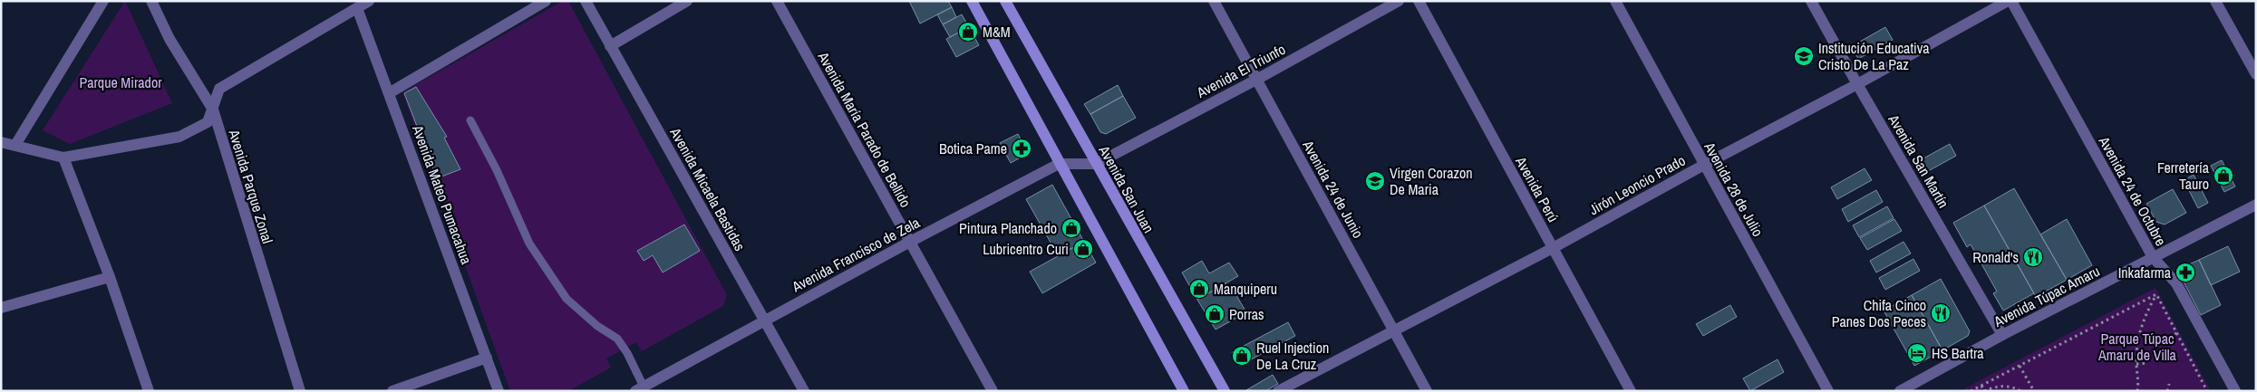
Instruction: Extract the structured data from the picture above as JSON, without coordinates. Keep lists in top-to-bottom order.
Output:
{
  "streets": {
    "main road": ["Avenida San Juan"],
    "street": [
      "Avenida El Triunfo",
      "Avenida María Parado de Bellido",
      "Avenida San Martín",
      "Jirón Leoncio Prado",
      "Avenida Parque Zonal",
      "Avenida Micaela Bastidas",
      "Avenida 24 de Junio",
      "Avenida Perú",
      "Avenida 28 de Julio",
      "Avenida 24 de Octubre",
      "Avenida Mateo Pumacahua",
      "Avenida Francisco de Zela",
      "Avenida Túpac Amaru"
    ]
  },
  "crossings": [
    ["Avenida El Triunfo", "Avenida San Juan"],
    ["Avenida El Triunfo", "Avenida 24 de Junio"],
    ["Avenida El Triunfo", "Avenida Francisco de Zela"],
    ["Avenida María Parado de Bellido", "Avenida Francisco de Zela"],
    ["Avenida San Martín", "Jirón Leoncio Prado"],
    ["Avenida San Martín", "Avenida Túpac Amaru"],
    ["Jirón Leoncio Prado", "Avenida 24 de Junio"],
    ["Jirón Leoncio Prado", "Avenida Perú"],
    ["Jirón Leoncio Prado", "Avenida 28 de Julio"],
    ["Jirón Leoncio Prado", "Avenida 24 de Octubre"],
    ["Avenida Micaela Bastidas", "Avenida Francisco de Zela"],
    ["Avenida San Juan", "Avenida Francisco de Zela"],
    ["Avenida 24 de Octubre", "Avenida Túpac Amaru"]
  ],
  "parks": ["Parque Mirador", "Parque Túpac Amaru de Villa"],
  "places": {
    "shop": [
      "M&M",
      "Ferretería Tauro",
      "Pintura Planchado",
      "Lubricentro Curi",
      "Manquiperu",
      "Porras",
      "Ruel Injection De La Cruz"
    ],
    "school or university": ["Institución Educativa Cristo De La Paz", "Virgen Corazon De Maria"],
    "pharmacy": ["Botica Pame", "Inkafarma"],
    "restaurant": ["Ronald's", "Chifa Cinco Panes Dos Peces"],
    "hotel": ["HS Bartra"]
  }
}
